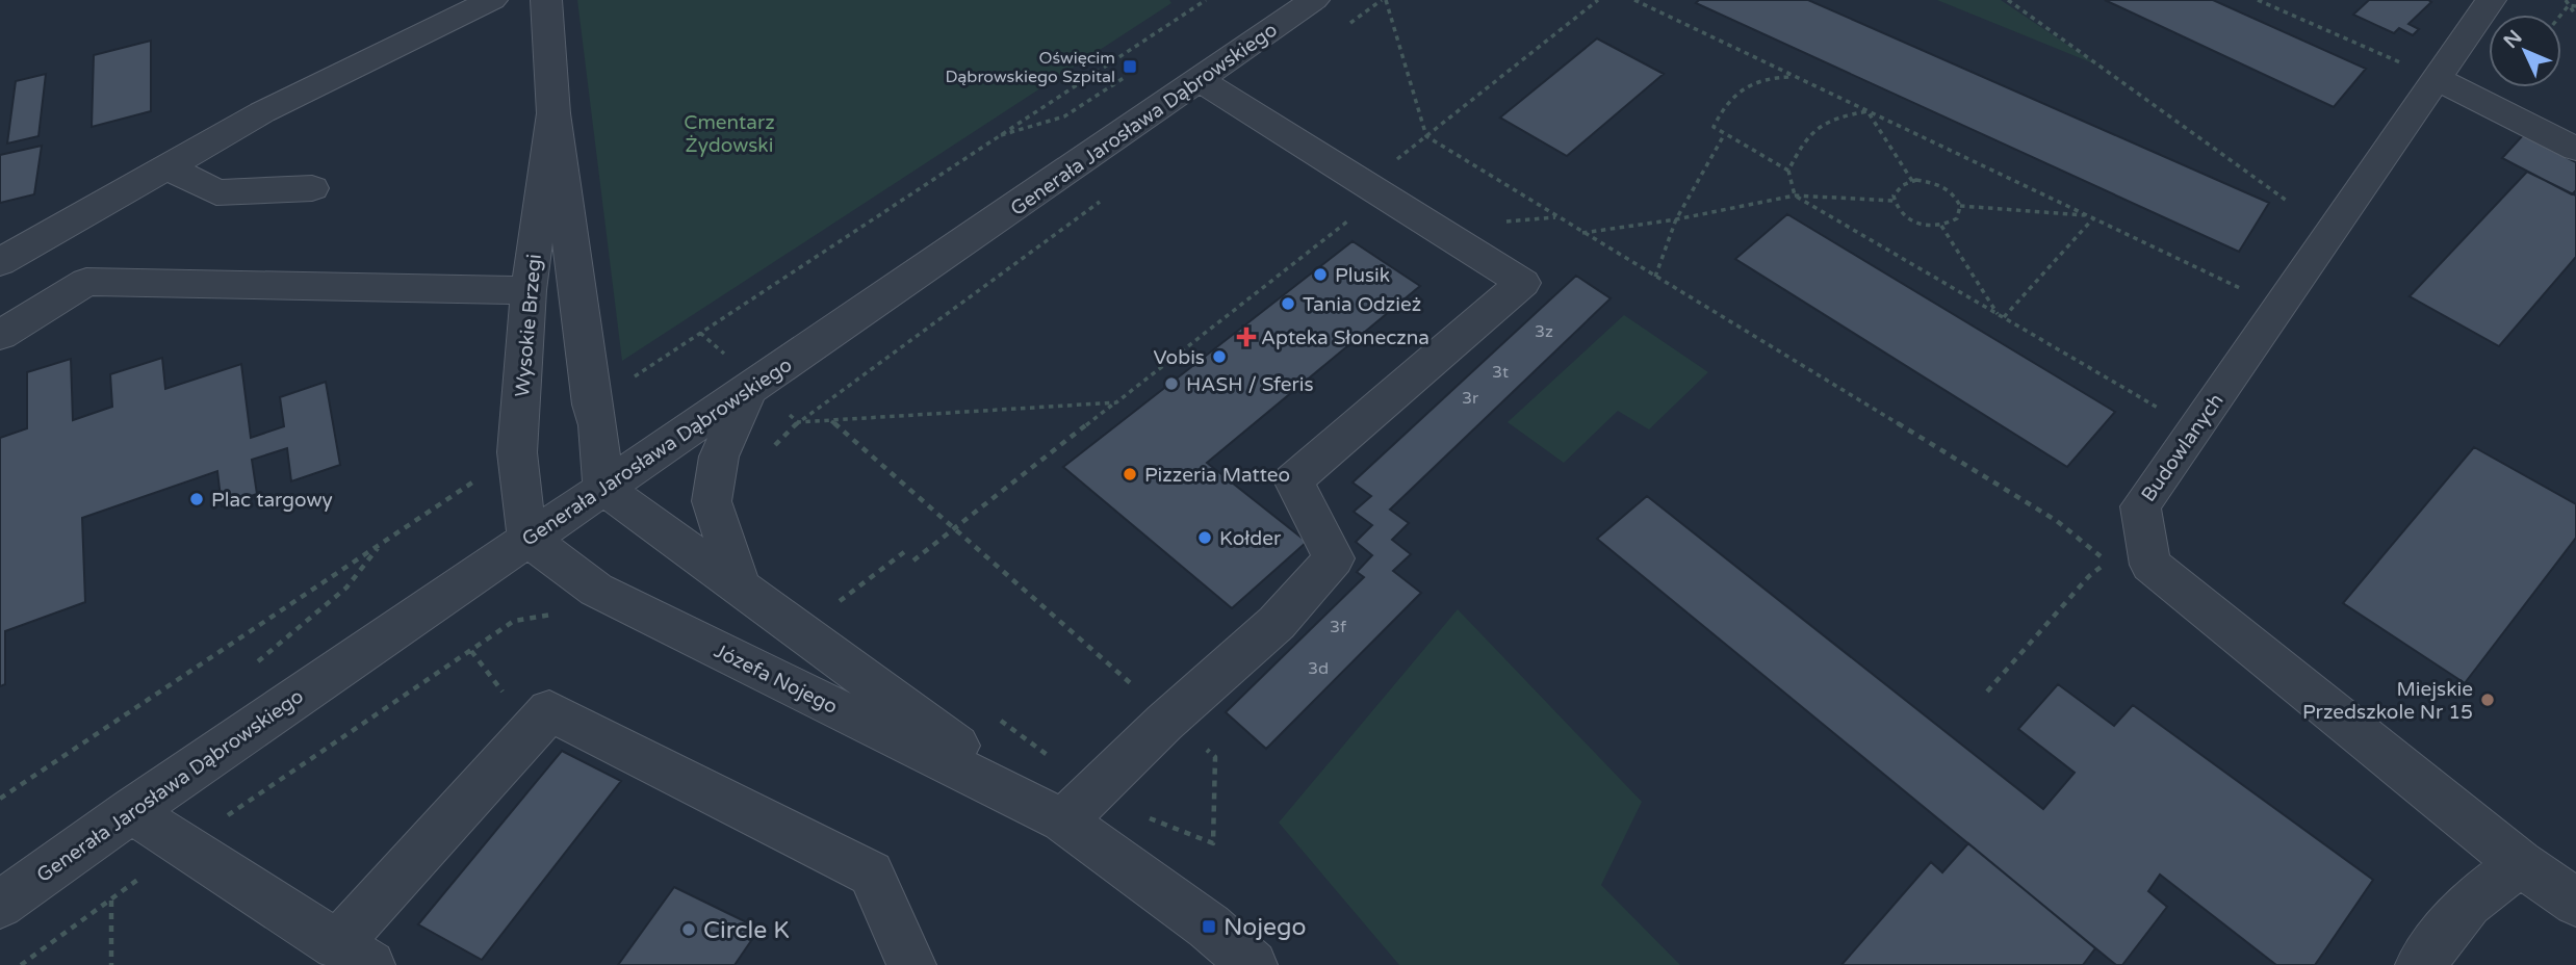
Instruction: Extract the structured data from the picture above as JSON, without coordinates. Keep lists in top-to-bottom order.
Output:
{
  "streets": {
    "street": [
      "Generała Jarosława Dąbrowskiego",
      "Wysokie Brzegi",
      "Budowlanych",
      "Józefa Nojego"
    ]
  },
  "crossings": [
    ["Generała Jarosława Dąbrowskiego", "Wysokie Brzegi"],
    ["Generała Jarosława Dąbrowskiego", "Józefa Nojego"],
    ["Wysokie Brzegi", "Józefa Nojego"]
  ],
  "parks": ["Cmentarz Żydowski"],
  "places": {
    "transit": ["Oświęcim Dąbrowskiego Szpital", "Nojego"],
    "other": [
      "Plusik",
      "Tania Odzież",
      "Vobis",
      "HASH / Sferis",
      "Pizzeria Matteo",
      "Plac targowy",
      "Kołder",
      "Miejskie Przedszkole Nr 15",
      "Circle K"
    ],
    "health": ["Apteka Słoneczna"]
  },
  "house_numbers": [
    "3z",
    "3t",
    "3r",
    "3f",
    "3d"
  ],
  "north": "top left"
}
